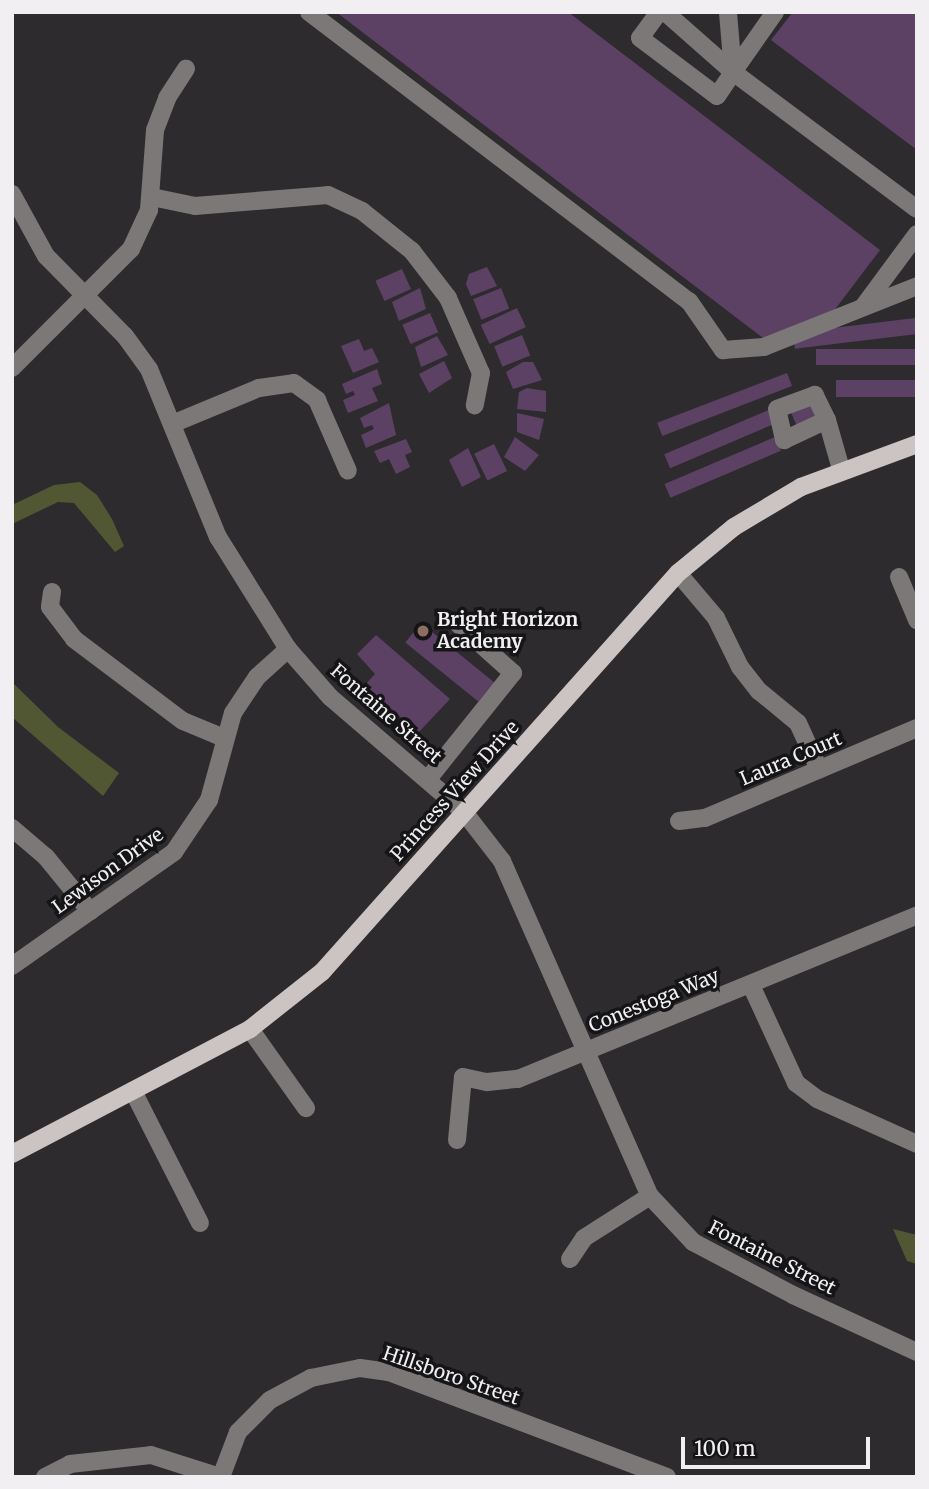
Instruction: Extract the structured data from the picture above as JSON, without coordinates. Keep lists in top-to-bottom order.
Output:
{
  "streets": {
    "main road": ["Princess View Drive"],
    "street": [
      "Fontaine Street",
      "Laura Court",
      "Lewison Drive",
      "Conestoga Way",
      "Hillsboro Street"
    ]
  },
  "crossings": [
    ["Fontaine Street", "Princess View Drive"],
    ["Fontaine Street", "Lewison Drive"],
    ["Fontaine Street", "Conestoga Way"]
  ],
  "places": ["Bright Horizon Academy"],
  "scale_bar": "100 m"
}
